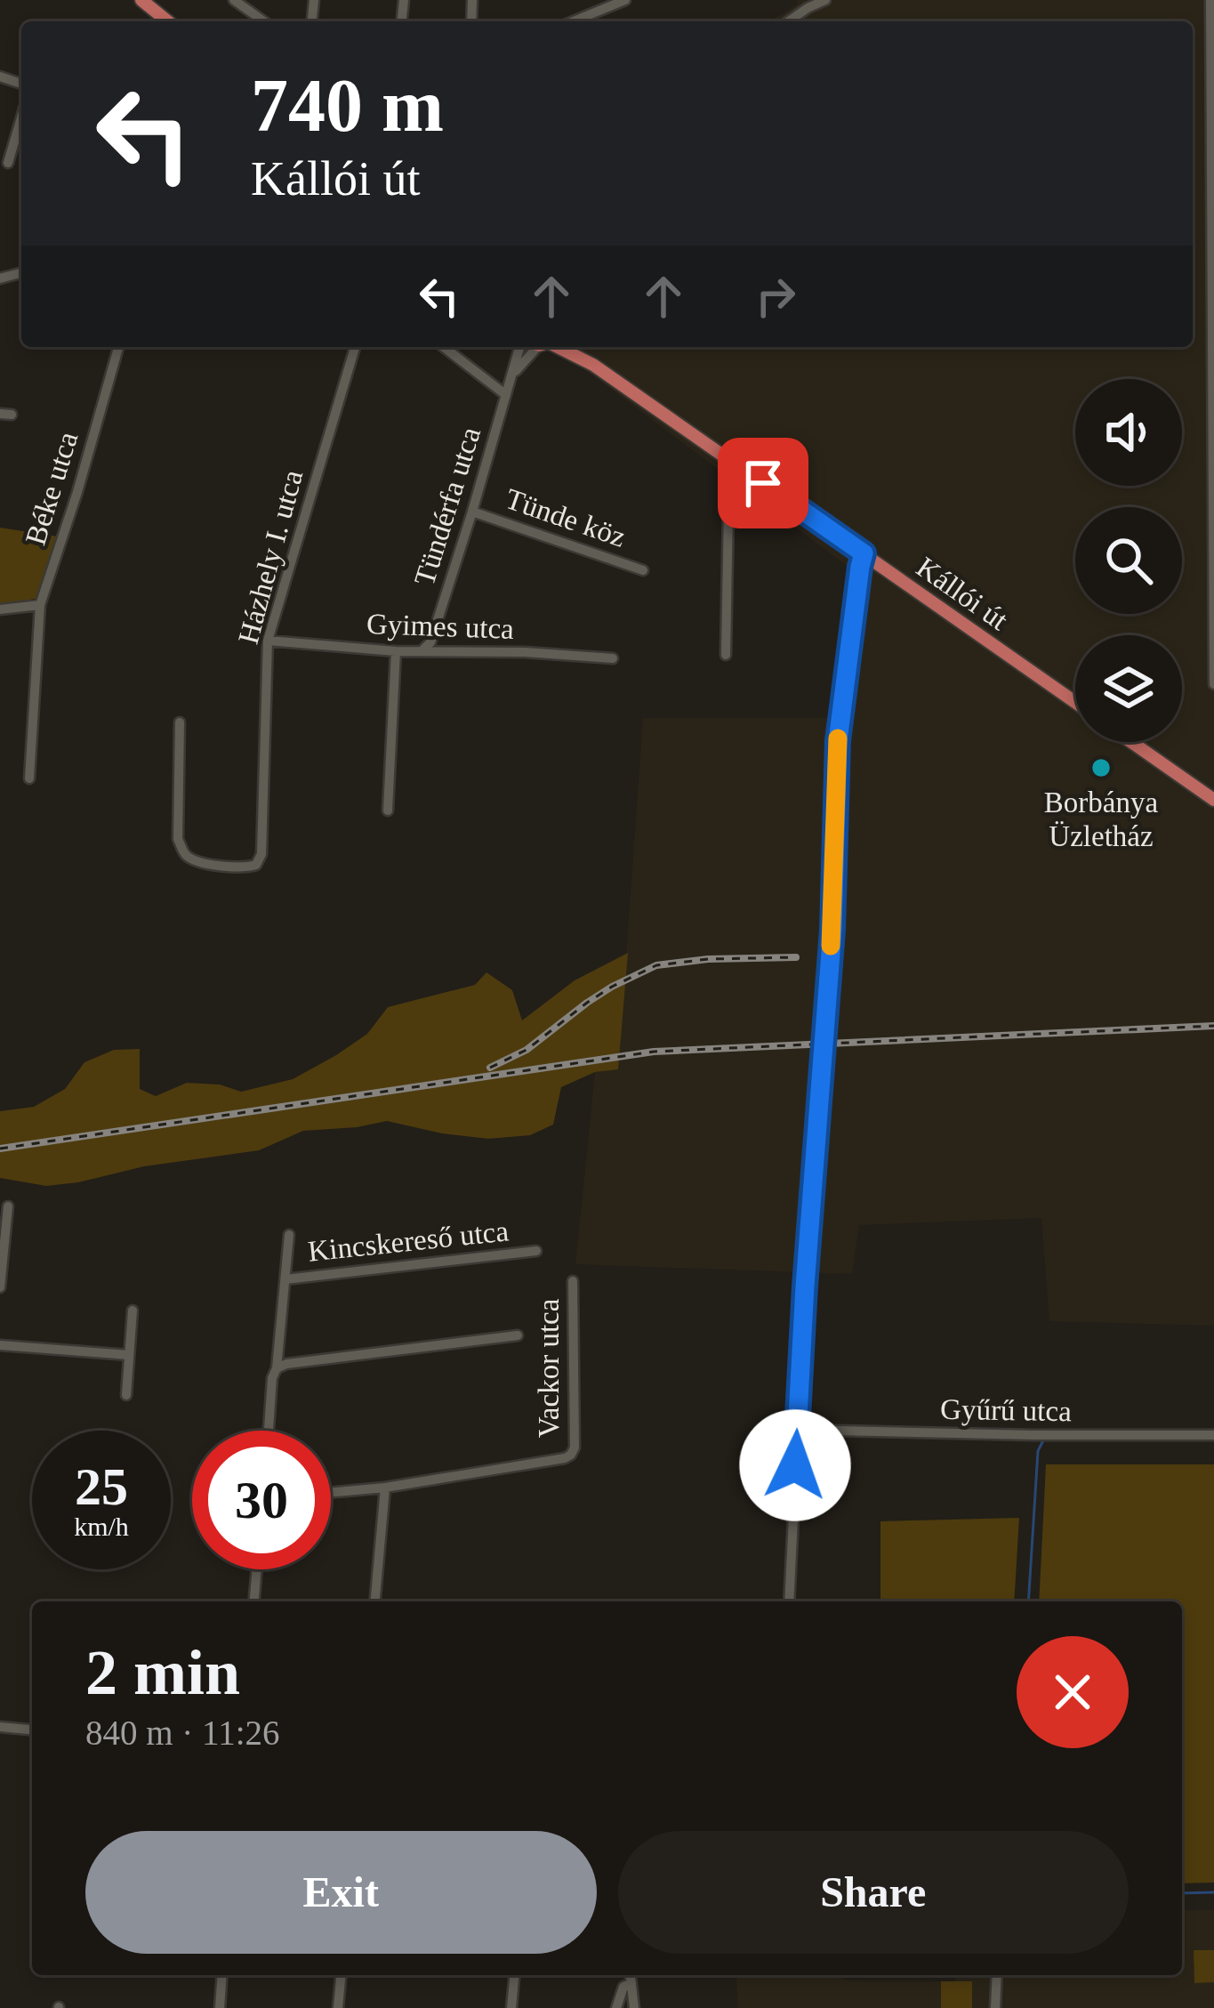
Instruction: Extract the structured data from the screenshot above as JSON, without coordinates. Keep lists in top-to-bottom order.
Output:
{
  "streets": {
    "main road": ["Kállói út"],
    "street": [
      "Béke utca",
      "Tündérfa utca",
      "Tünde köz",
      "Házhely I. utca",
      "Gyimes utca",
      "Kincskereső utca",
      "Vackor utca",
      "Gyűrű utca"
    ]
  },
  "crossings": [
    ["Tündérfa utca", "Tünde köz"],
    ["Tündérfa utca", "Gyimes utca"],
    ["Házhely I. utca", "Gyimes utca"]
  ],
  "places": ["Borbánya Üzletház"],
  "page": {
    "turn": ["740 m", "Kállói út"],
    "speed": "25 km/h",
    "limit": "30",
    "heading": ["2 min", "840 m · 11:26"],
    "buttons": ["Exit", "Share"]
  }
}
